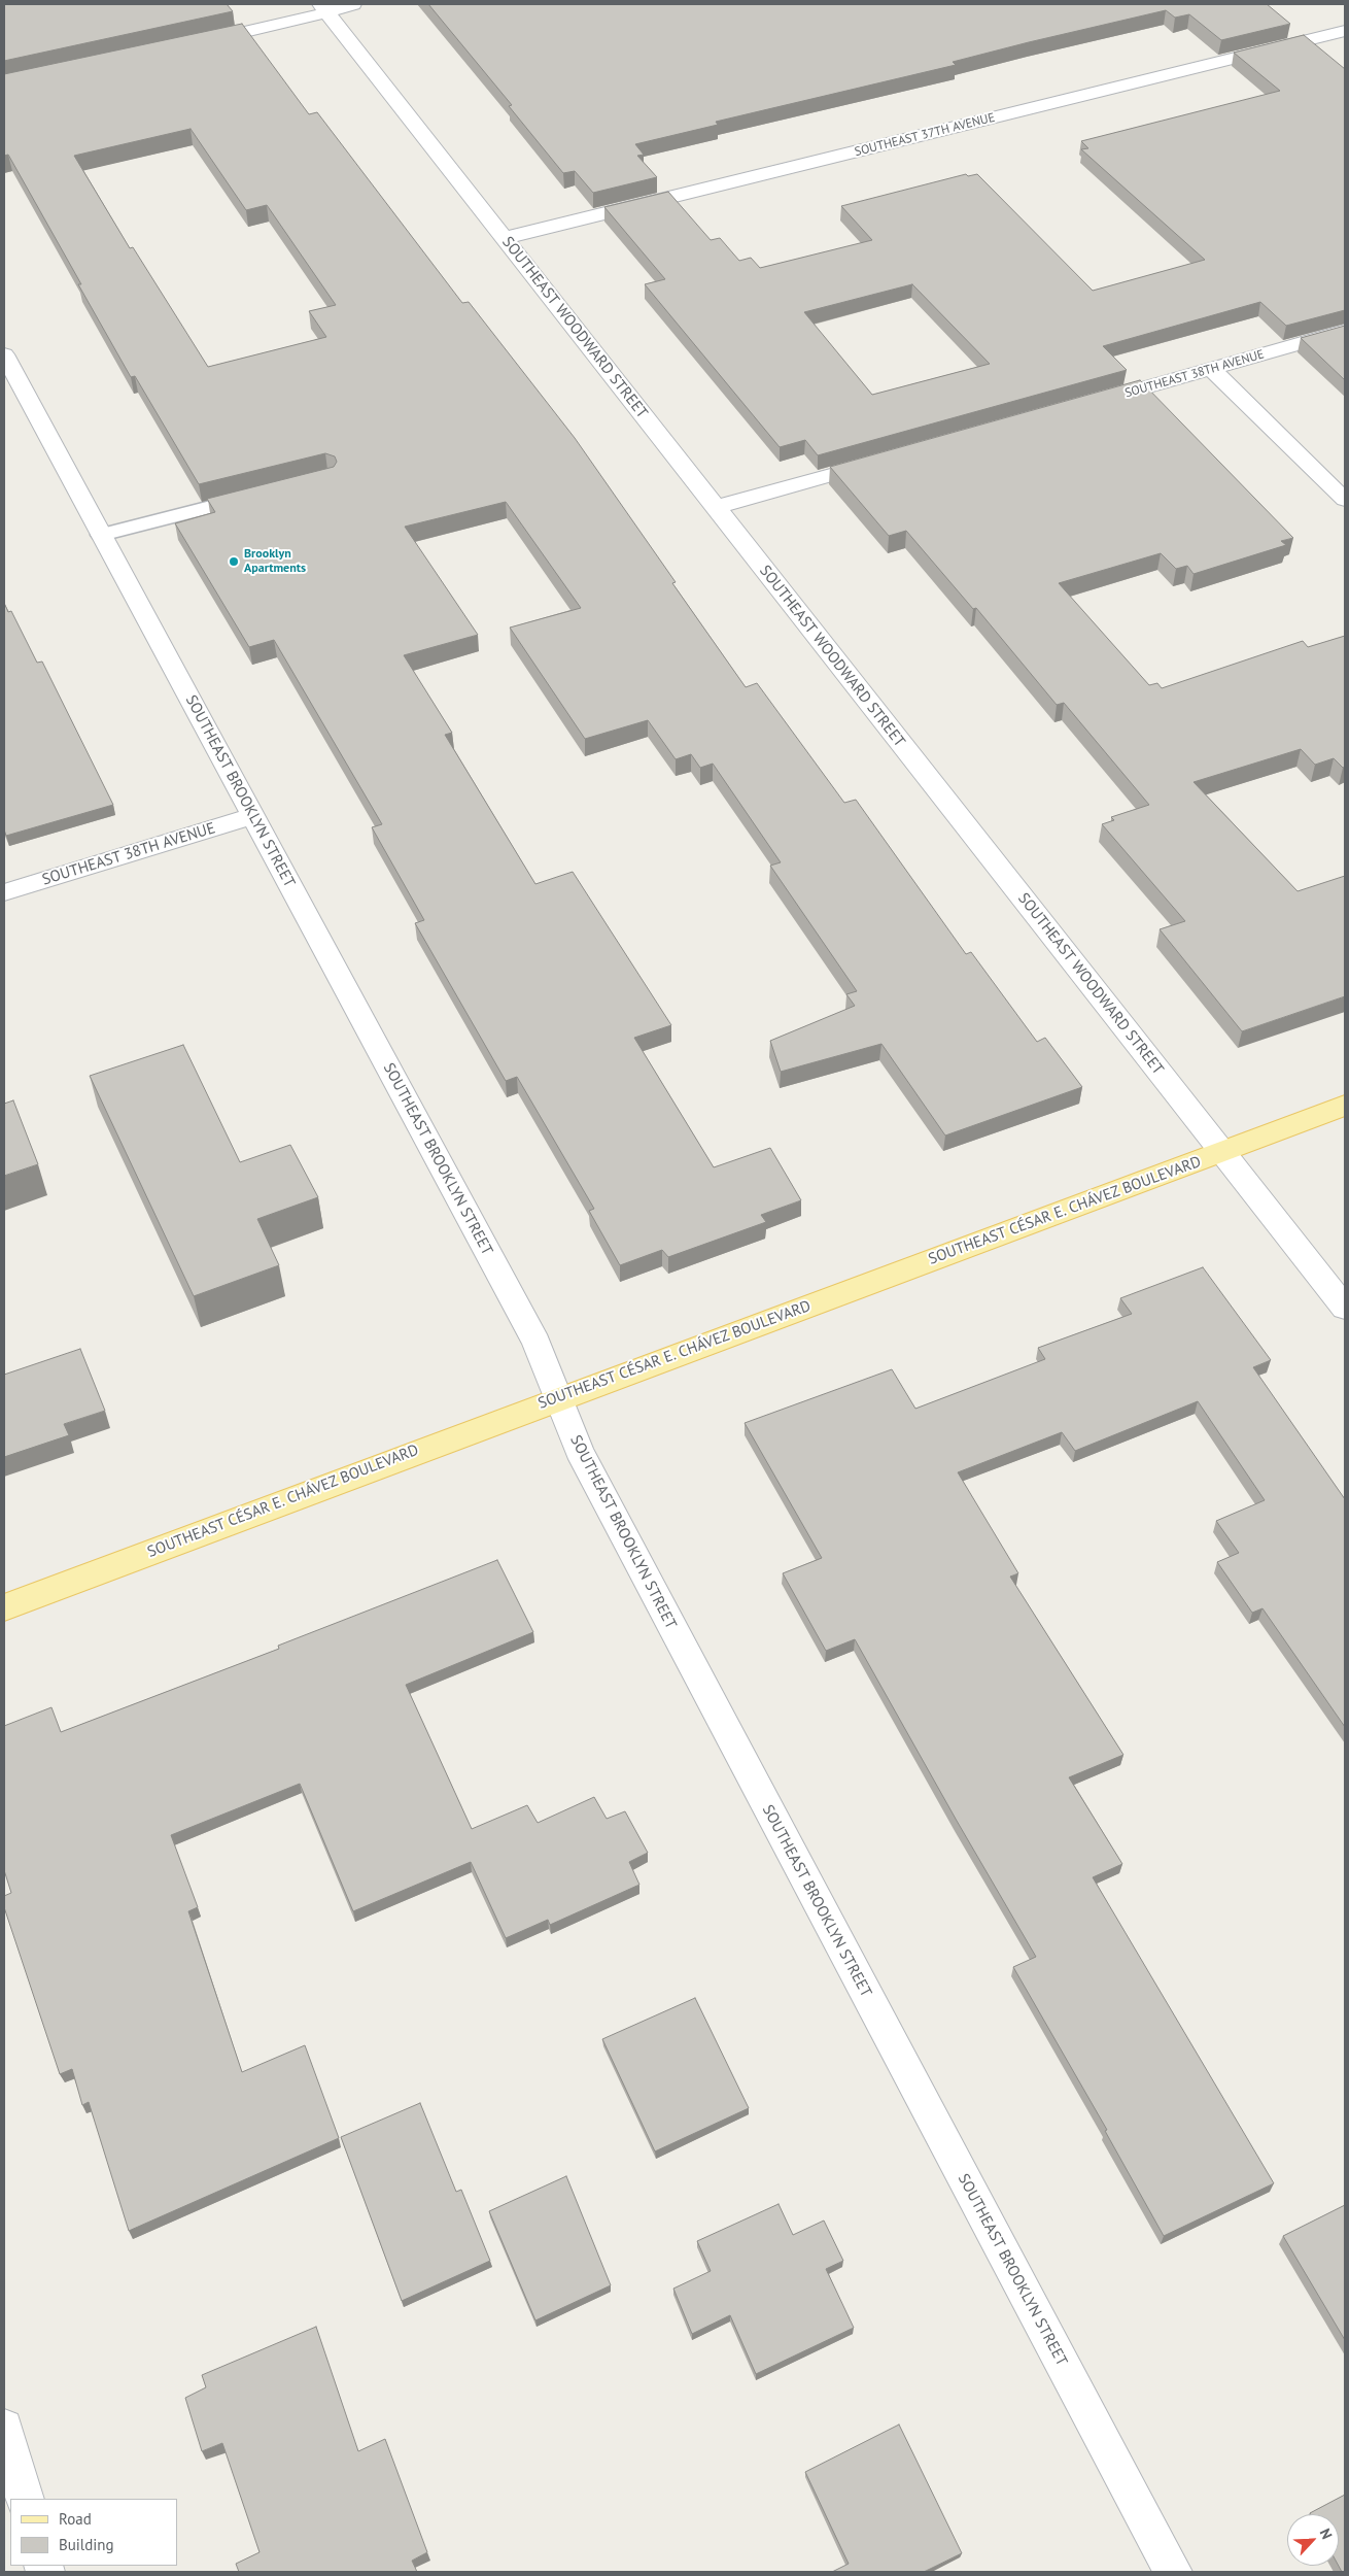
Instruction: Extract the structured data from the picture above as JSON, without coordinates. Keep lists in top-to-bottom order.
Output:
{
  "streets": {
    "main road": ["SOUTHEAST CÉSAR E. CHÁVEZ BOULEVARD"],
    "street": [
      "SOUTHEAST 37TH AVENUE",
      "SOUTHEAST WOODWARD STREET",
      "SOUTHEAST 38TH AVENUE",
      "SOUTHEAST BROOKLYN STREET"
    ]
  },
  "crossings": [
    ["SOUTHEAST 37TH AVENUE", "SOUTHEAST WOODWARD STREET"],
    ["SOUTHEAST WOODWARD STREET", "SOUTHEAST CÉSAR E. CHÁVEZ BOULEVARD"],
    ["SOUTHEAST 38TH AVENUE", "SOUTHEAST BROOKLYN STREET"],
    ["SOUTHEAST BROOKLYN STREET", "SOUTHEAST CÉSAR E. CHÁVEZ BOULEVARD"]
  ],
  "places": ["Brooklyn Apartments"],
  "legend": ["Road", "Building"],
  "north": "top right"
}
